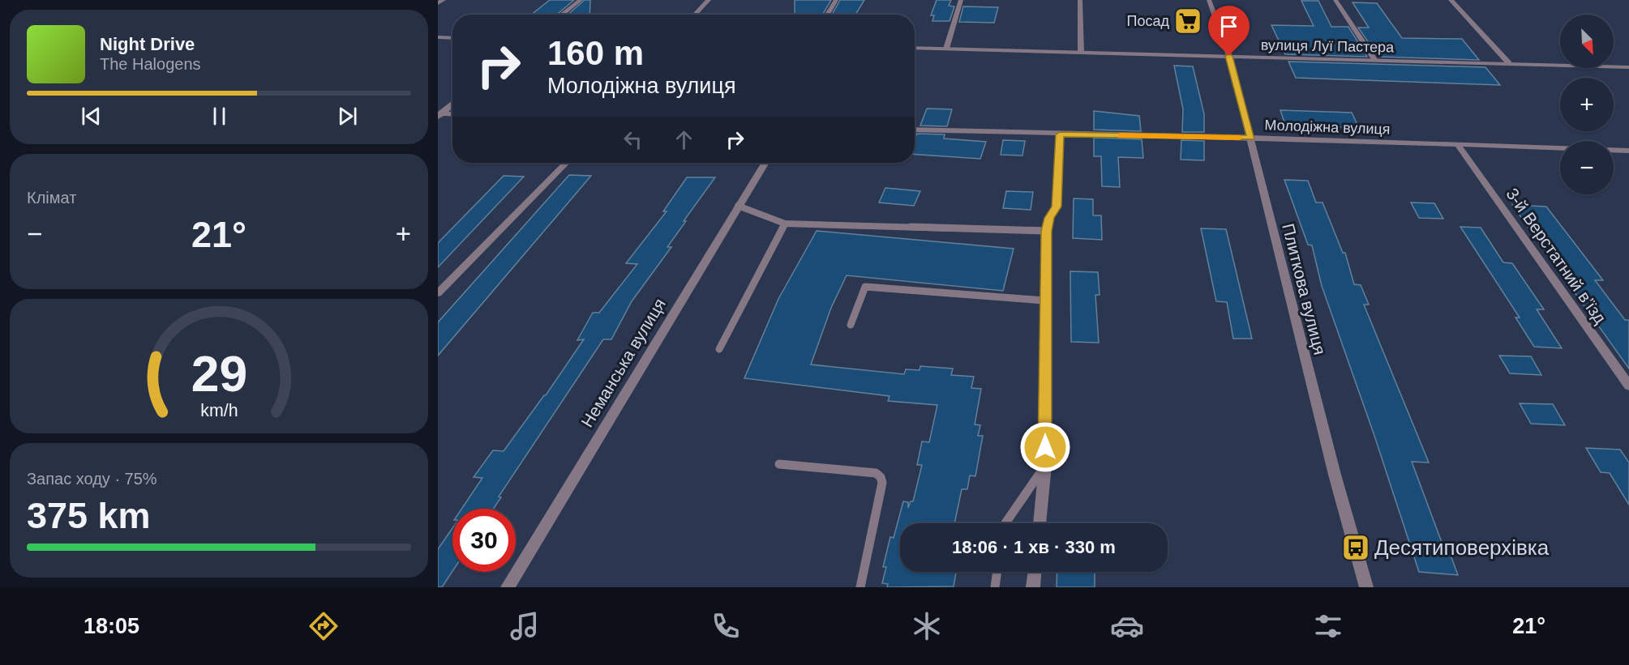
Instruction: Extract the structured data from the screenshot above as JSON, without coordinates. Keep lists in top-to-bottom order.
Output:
{
  "streets": {
    "street": [
      "вулиця Луї Пастера",
      "Молодіжна вулиця",
      "3-й Верстатний в’їзд",
      "Плиткова вулиця",
      "Неманська вулиця"
    ]
  },
  "crossings": [
    ["вулиця Луї Пастера", "Плиткова вулиця"],
    ["Молодіжна вулиця", "3-й Верстатний в’їзд"],
    ["Молодіжна вулиця", "Плиткова вулиця"]
  ],
  "places": {
    "supermarket": ["Посад"],
    "bus stop": ["Десятиповерхівка"]
  },
  "north": "bottom right",
  "page": {
    "map_buttons": ["+", "−"],
    "turn": ["160 m", "Молодіжна вулиця"],
    "song": ["Night Drive", "The Halogens"],
    "tile": [
      "Клімат",
      ["Запас ходу · 75%", "375 km"]
    ],
    "heat": ["−", "21°", "+"],
    "limit": "30",
    "trip": "18:06 · 1 хв · 330 m",
    "tabs": ["18:05", "21°"],
    "gauge": ["29", "km/h"]
  }
}
